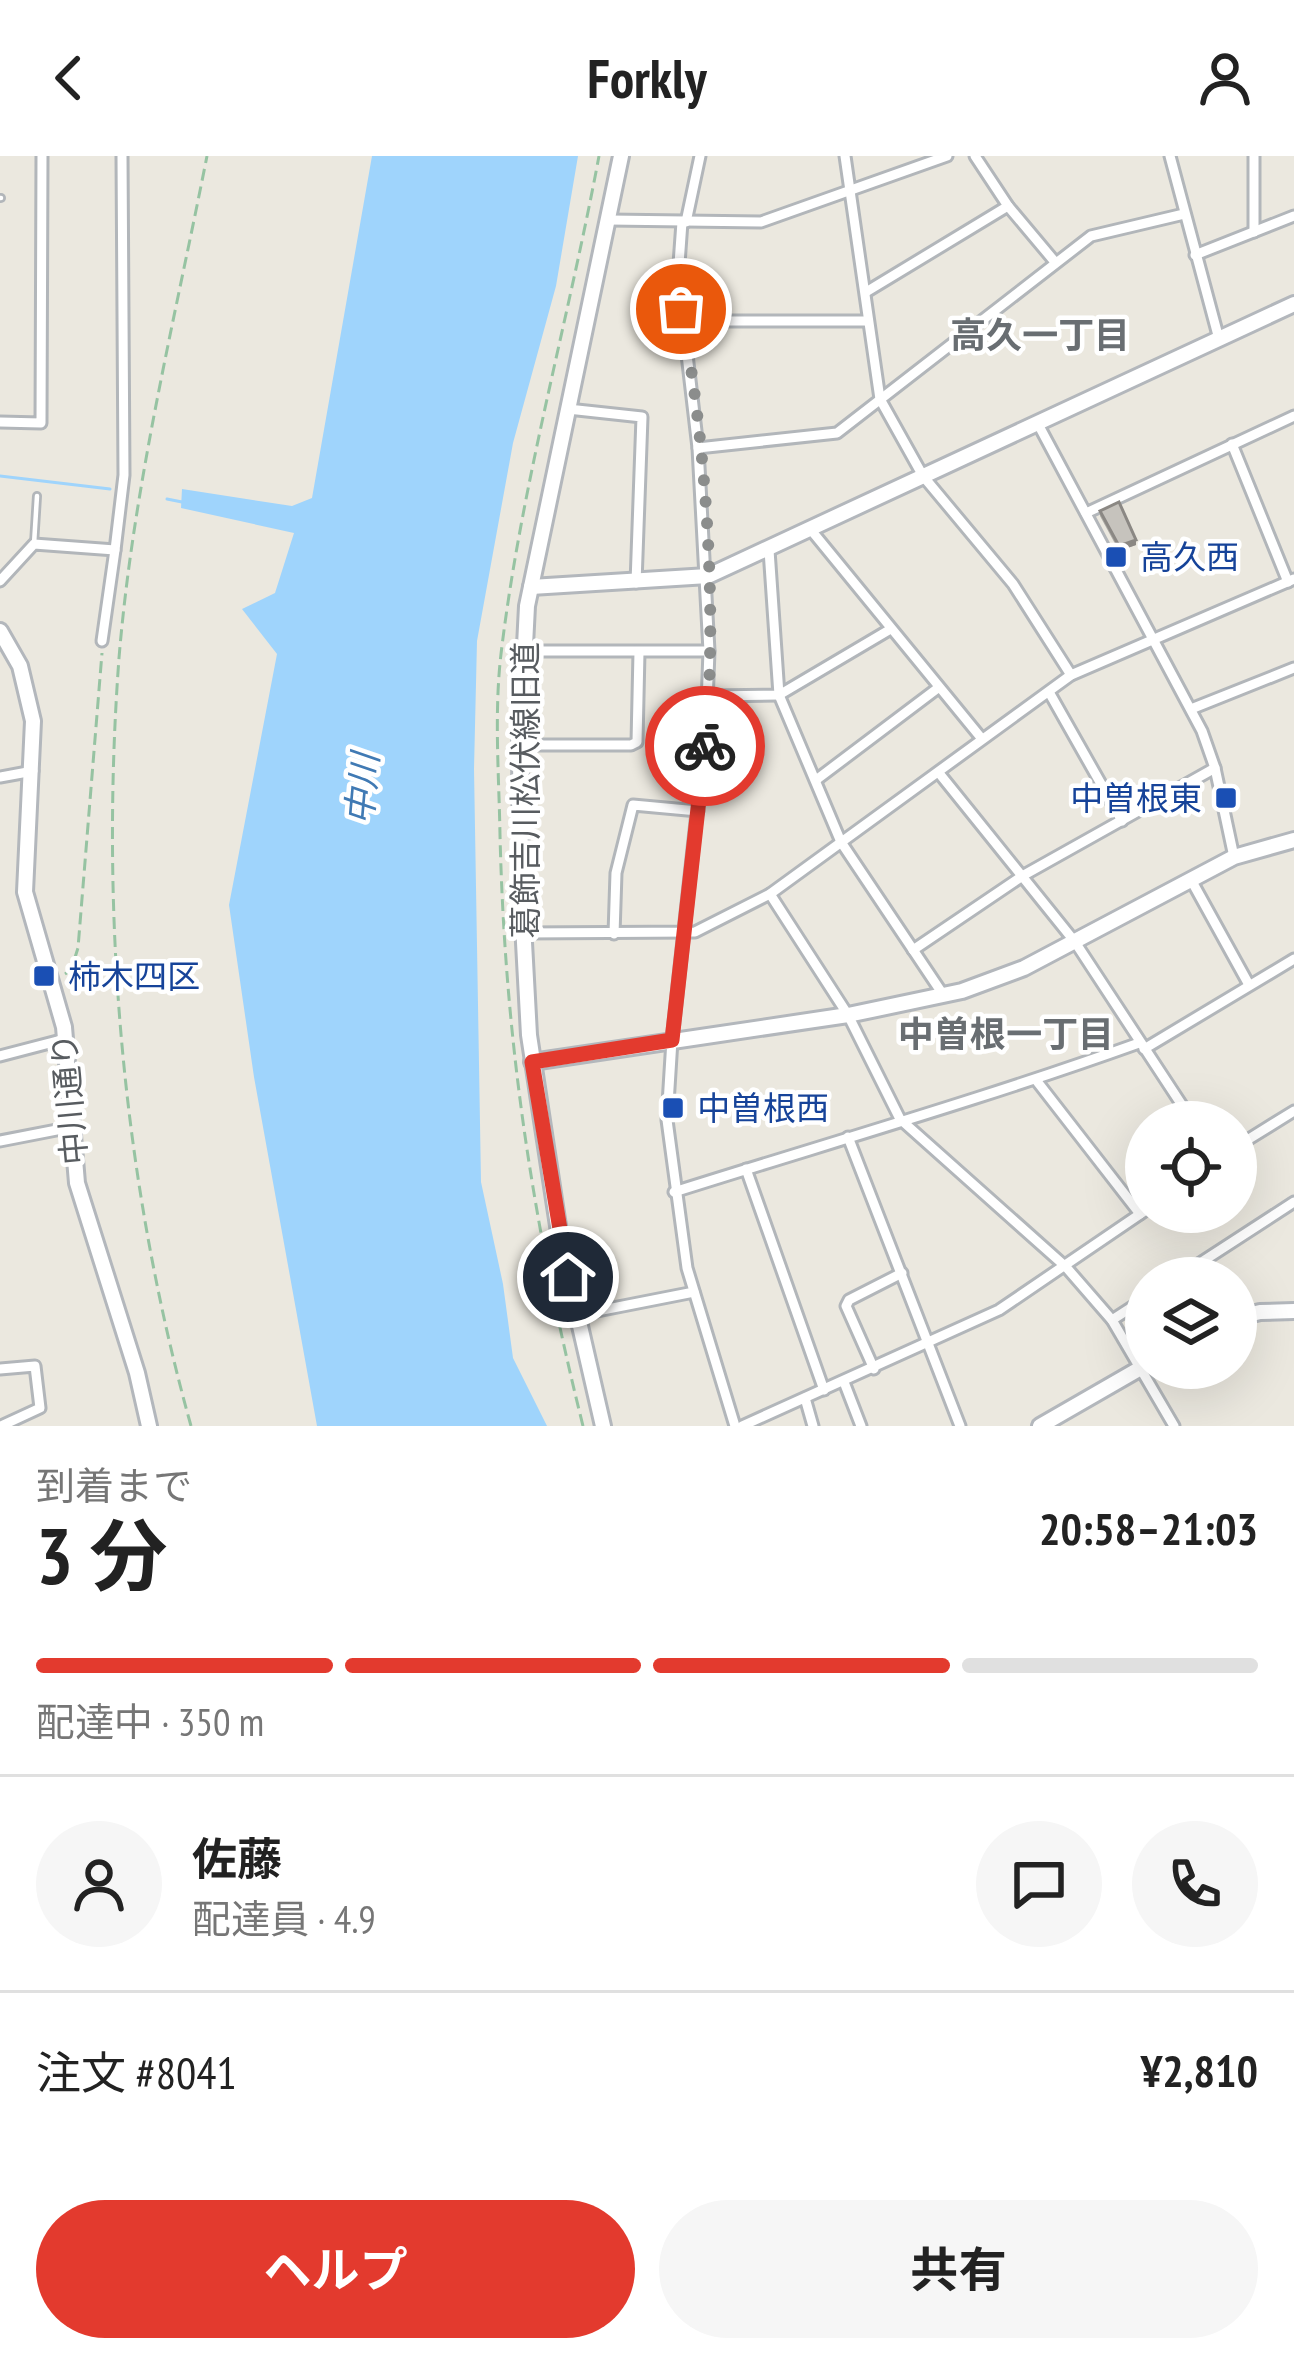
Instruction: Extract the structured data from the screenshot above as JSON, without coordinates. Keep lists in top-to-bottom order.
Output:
{
  "streets": {
    "street": ["葛飾吉川松伏線旧道", "中川通り"]
  },
  "districts": ["高久一丁目", "中曽根一丁目"],
  "water": ["中川"],
  "places": {
    "transit": [
      "高久西",
      "中曽根東",
      "柿木四区",
      "中曽根西"
    ]
  },
  "page": {
    "header": "Forkly",
    "heading": ["3 分", "到着まで", "20:58–21:03"],
    "panel": [
      "佐藤",
      "配達員 · 4.9",
      "注文 #8041",
      "¥2,810"
    ],
    "bar": "配達中 · 350 m",
    "buttons": ["ヘルプ", "共有"]
  }
}
